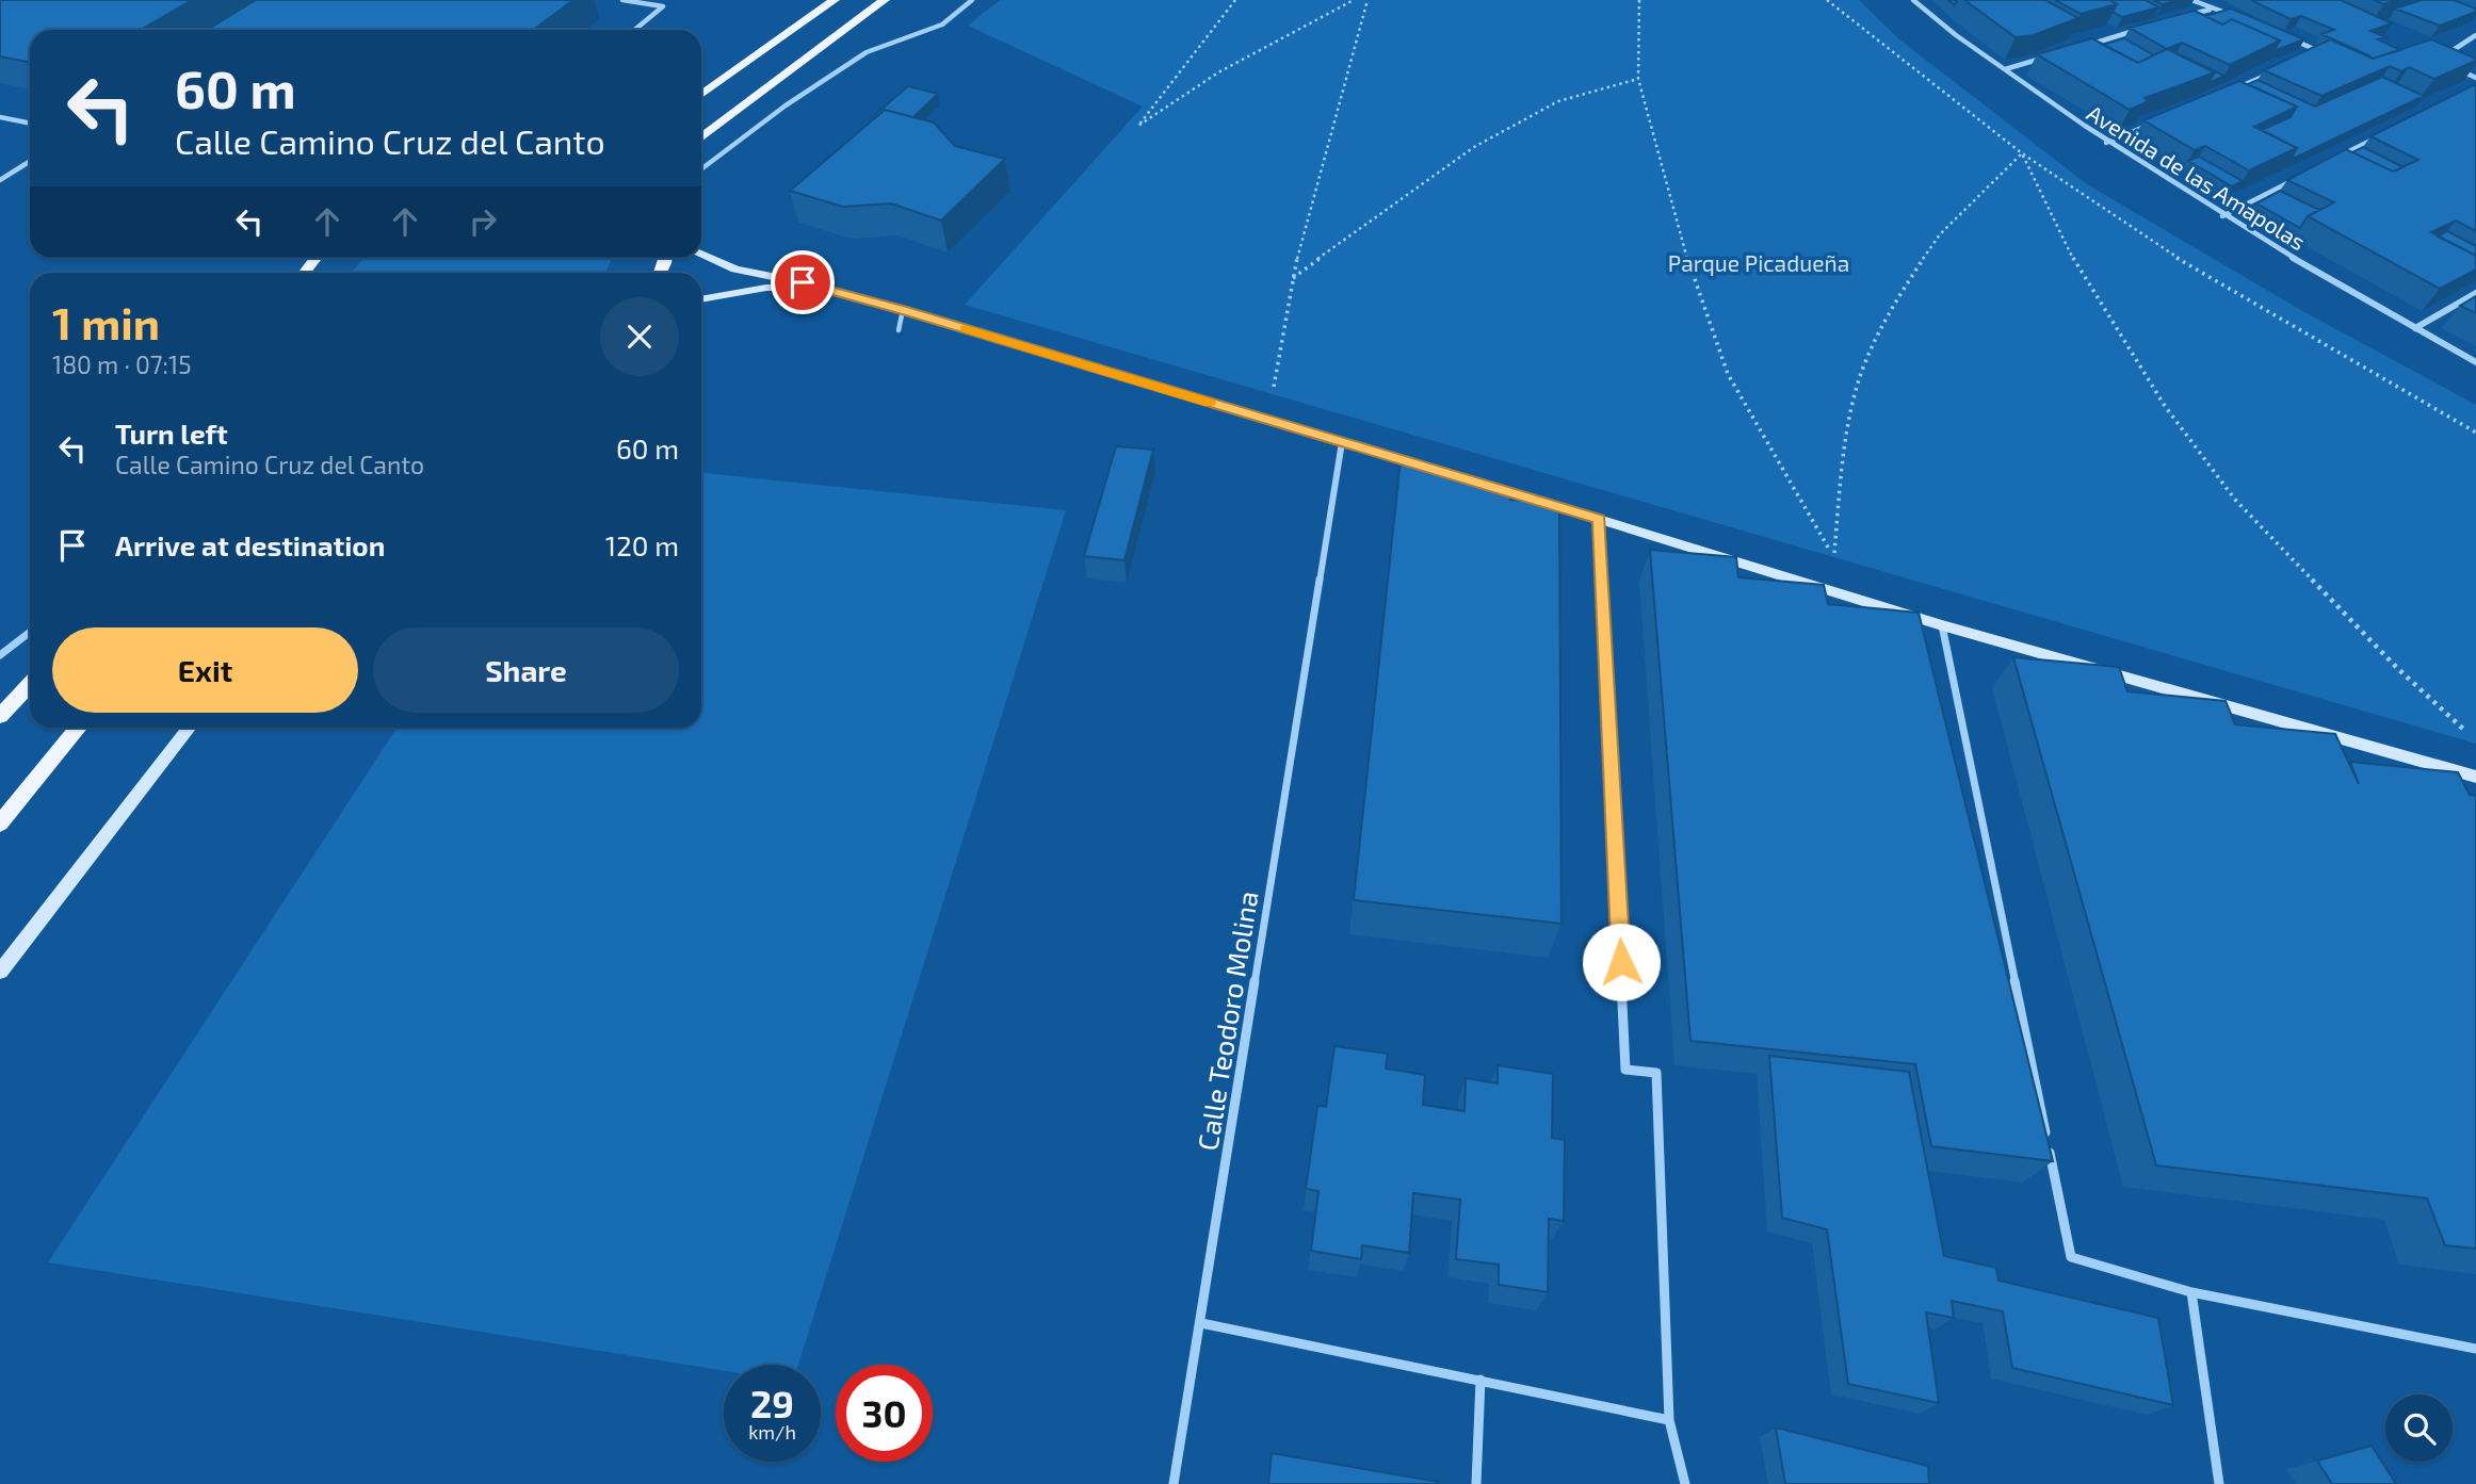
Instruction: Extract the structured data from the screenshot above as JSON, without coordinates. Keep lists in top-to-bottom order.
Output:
{
  "streets": {
    "street": ["Avenida de las Amapolas", "Calle Teodoro Molina"]
  },
  "parks": ["Parque Picadueña"],
  "page": {
    "turn": ["60 m", "Calle Camino Cruz del Canto"],
    "heading": ["1 min", "180 m · 07:15"],
    "list": [
      {
        "name": "Turn left",
        "note": "Calle Camino Cruz del Canto",
        "value": "60 m"
      },
      {
        "name": "Arrive at destination",
        "value": "120 m"
      }
    ],
    "buttons": ["Exit", "Share"],
    "speed": "29 km/h",
    "limit": "30"
  }
}
